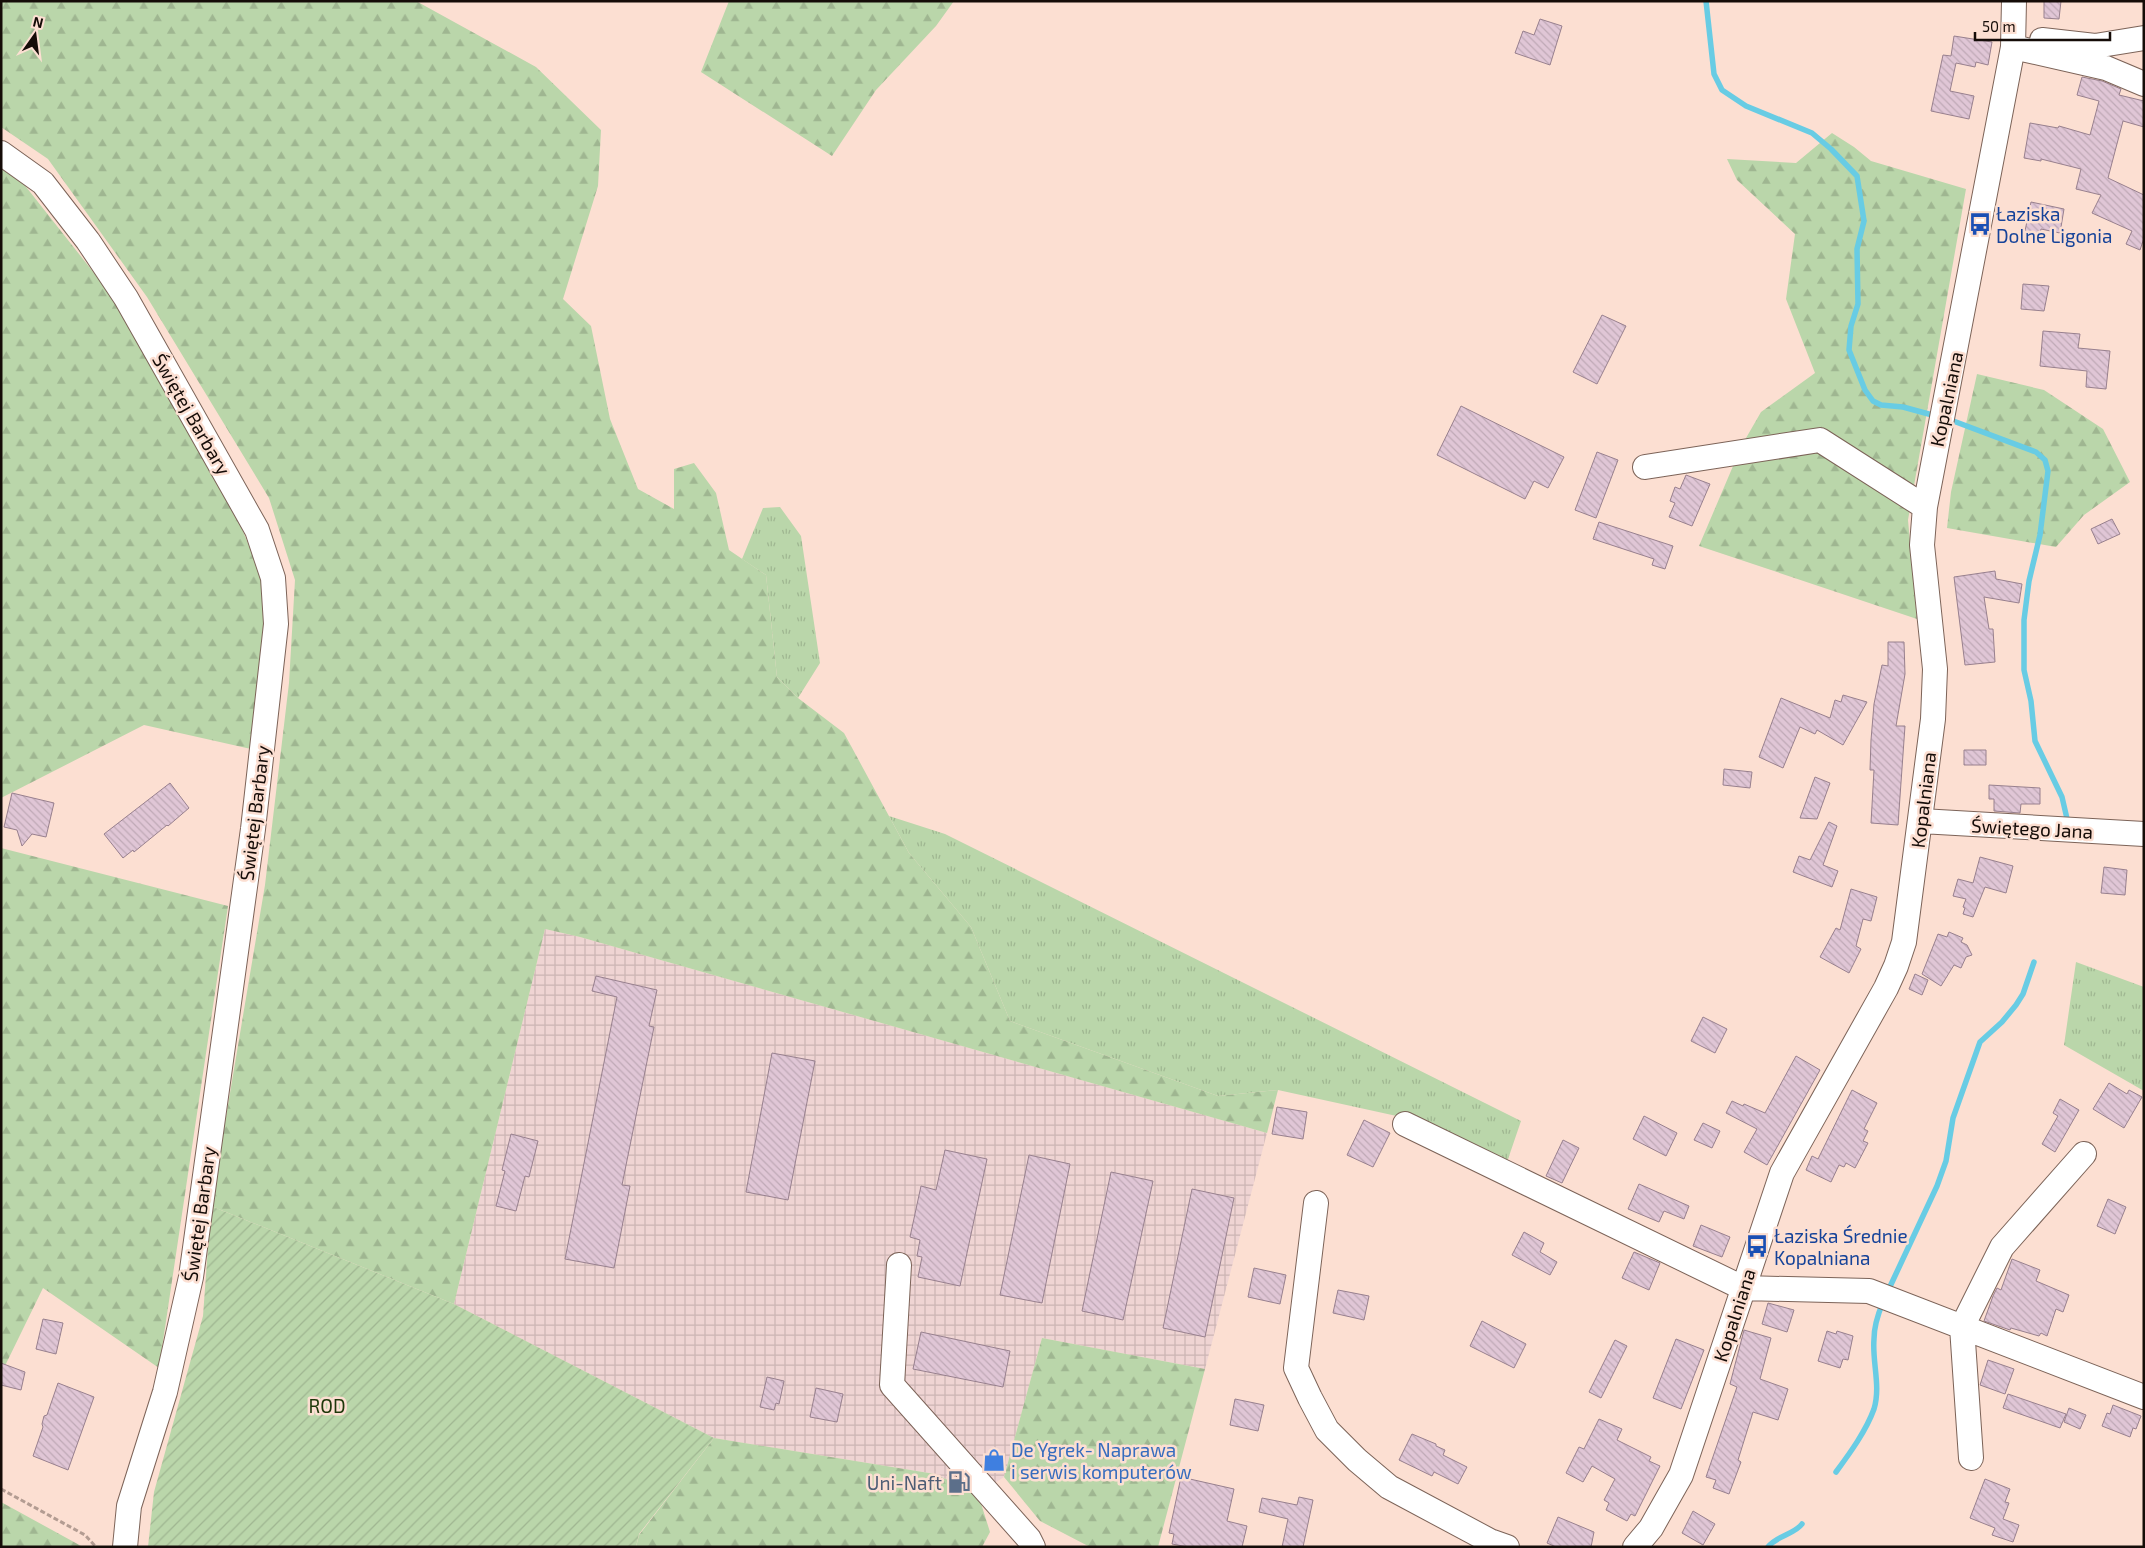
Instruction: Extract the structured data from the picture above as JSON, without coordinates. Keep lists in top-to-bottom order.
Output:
{
  "streets": {
    "street": ["Kopalniana", "Świętej Barbary", "Świętego Jana"]
  },
  "crossings": [
    ["Kopalniana", "Świętego Jana"]
  ],
  "parks": ["ROD"],
  "places": {
    "bus stop": ["Łaziska Dolne Ligonia", "Łaziska Średnie Kopalniana"],
    "shop": ["De Ygrek- Naprawa i serwis komputerów"],
    "fuel station": ["Uni-Naft"]
  },
  "scale_bar": "50 m",
  "north": "top"
}
